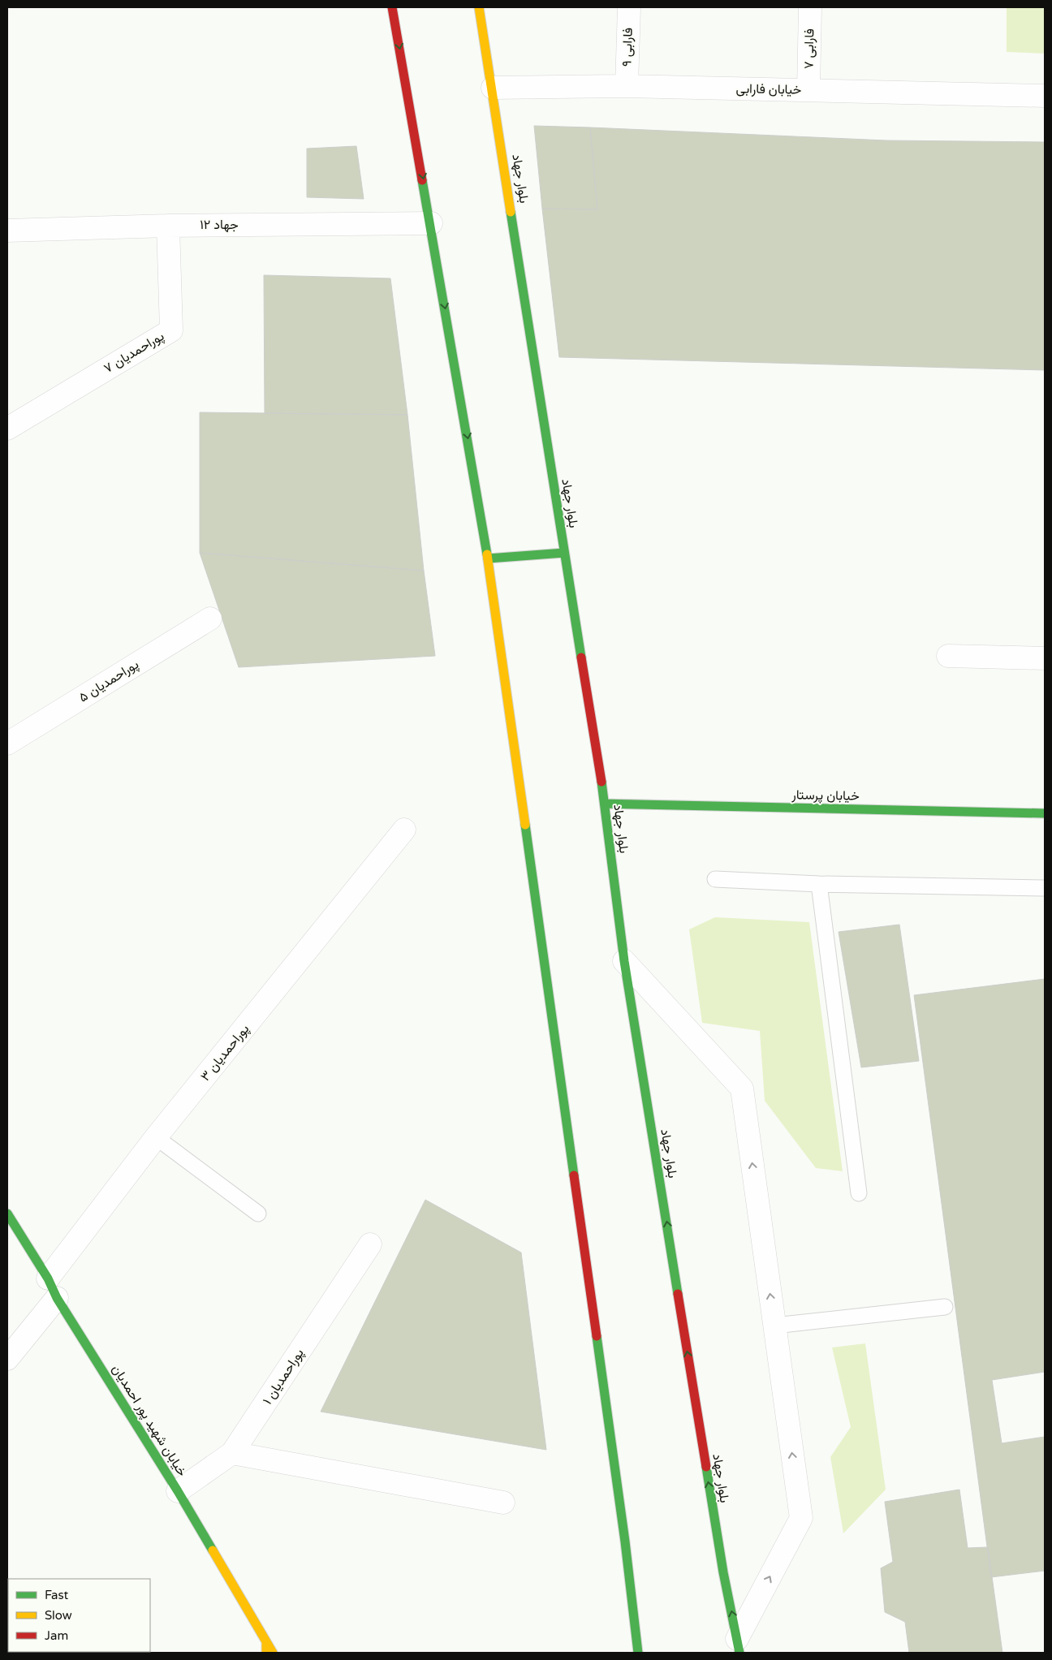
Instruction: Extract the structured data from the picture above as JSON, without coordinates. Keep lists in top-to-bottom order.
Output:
{
  "streets": {
    "main road": ["بلوار جهاد", "خیابان پرستار", "خیابان شهید پور احمدیان"],
    "street": [
      "فارابی ۹",
      "فارابی ۷",
      "خیابان فارابی",
      "جهاد ۱۲",
      "پوراحمدیان ۷",
      "پوراحمدیان ۵",
      "پوراحمدیان ۳",
      "پوراحمدیان ۱"
    ]
  },
  "crossings": [
    ["فارابی ۹", "خیابان فارابی"],
    ["فارابی ۷", "خیابان فارابی"],
    ["خیابان فارابی", "بلوار جهاد"],
    ["بلوار جهاد", "خیابان پرستار"],
    ["جهاد ۱۲", "پوراحمدیان ۷"],
    ["پوراحمدیان ۳", "خیابان شهید پور احمدیان"],
    ["پوراحمدیان ۱", "خیابان شهید پور احمدیان"]
  ],
  "one_way": ["بلوار جهاد"],
  "legend": ["Fast", "Slow", "Jam"]
}
